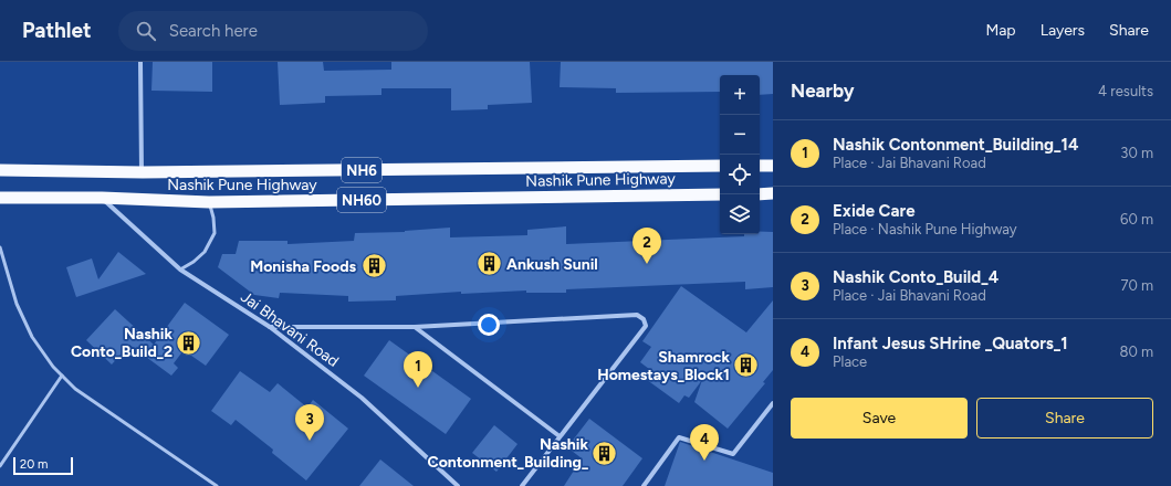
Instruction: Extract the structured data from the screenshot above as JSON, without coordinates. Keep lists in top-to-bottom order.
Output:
{
  "streets": {
    "highway": ["NH6", "Nashik Pune Highway", "NH60"],
    "street": ["Jai Bhavani Road"]
  },
  "crossings": [
    ["Nashik Pune Highway", "Jai Bhavani Road"]
  ],
  "places": {
    "building": [
      "Ankush Sunil",
      "Monisha Foods",
      "Nashik Conto_Build_2",
      "Shamrock Homestays_Block1",
      "Nashik Contonment_Building_"
    ]
  },
  "scale_bar": "20 m",
  "page": {
    "header": "Pathlet",
    "search": "Search here",
    "nav": ["Map", "Layers", "Share"],
    "heading": ["Nearby", "4 results"],
    "map_buttons": ["+", "−"],
    "list": [
      {
        "mark": "1",
        "name": "Nashik Contonment_Building_14",
        "note": "Place · Jai Bhavani Road",
        "value": "30 m"
      },
      {
        "mark": "2",
        "name": "Exide Care",
        "note": "Place · Nashik Pune Highway",
        "value": "60 m"
      },
      {
        "mark": "3",
        "name": "Nashik Conto_Build_4",
        "note": "Place · Jai Bhavani Road",
        "value": "70 m"
      },
      {
        "mark": "4",
        "name": "Infant Jesus SHrine _Quators_1",
        "note": "Place",
        "value": "80 m"
      }
    ],
    "pins": [
      "2",
      "1",
      "3",
      "4"
    ],
    "buttons": ["Save", "Share"],
    "scale": "20 m"
  }
}
